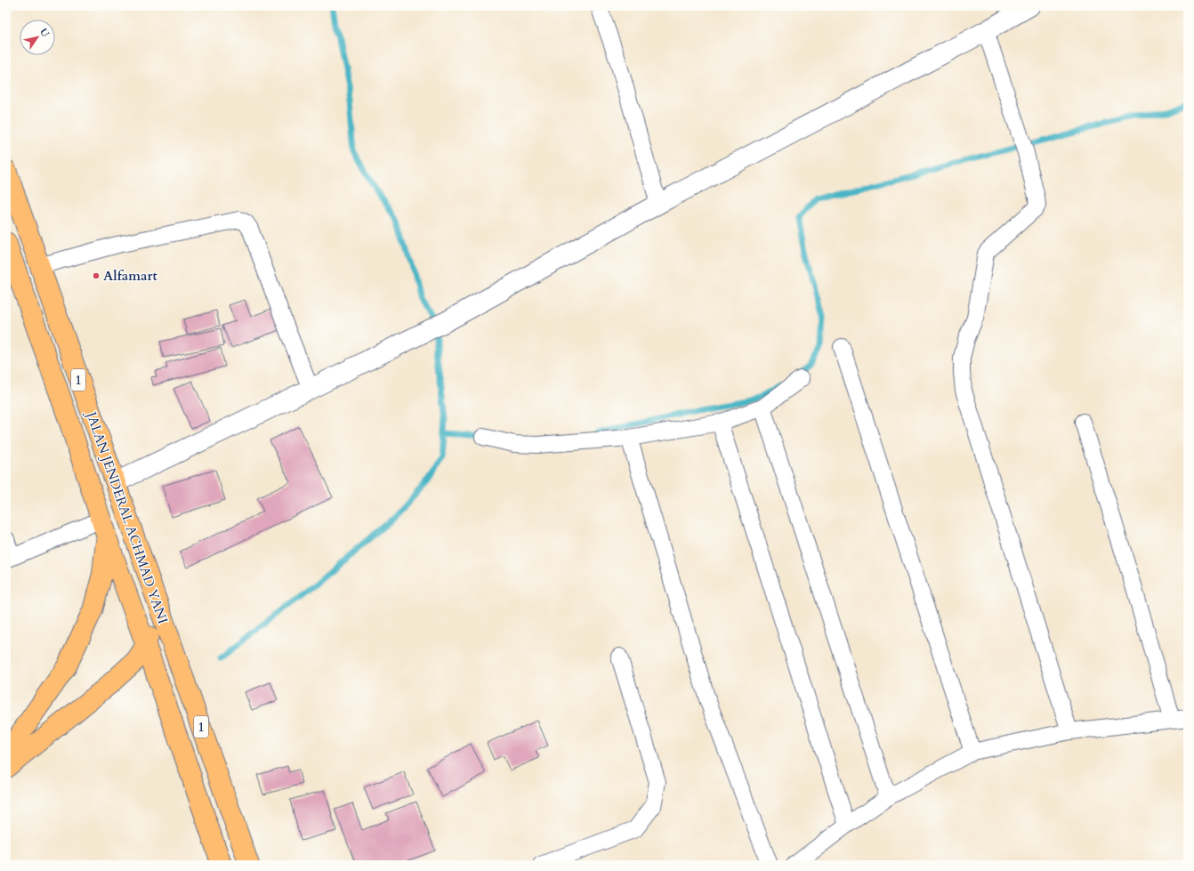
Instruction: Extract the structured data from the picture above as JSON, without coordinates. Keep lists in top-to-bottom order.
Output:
{
  "streets": {
    "highway": ["1", "JALAN JENDERAL ACHMAD YANI"]
  },
  "places": ["Alfamart"],
  "north": "top right"
}
